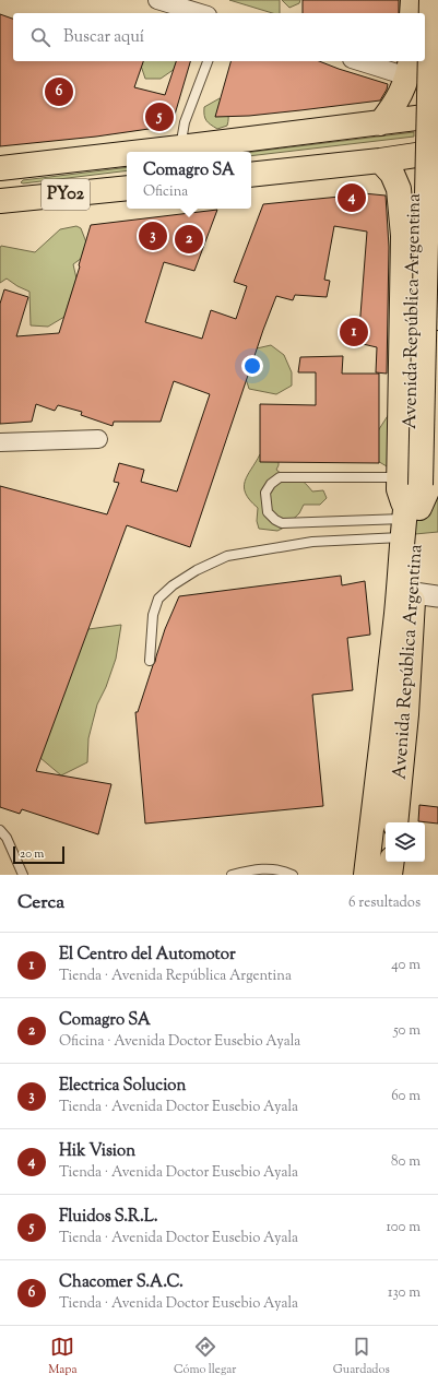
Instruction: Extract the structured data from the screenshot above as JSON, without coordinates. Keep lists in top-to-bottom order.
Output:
{
  "streets": {
    "highway": ["PY02", "Avenida República Argentina"]
  },
  "scale_bar": "20 m",
  "page": {
    "search": "Buscar aquí",
    "pins": [
      "6",
      "5",
      "4",
      "3",
      "2",
      "1"
    ],
    "popup": ["Comagro SA", "Oficina"],
    "scale": "20 m",
    "heading": ["Cerca", "6 resultados"],
    "list": [
      {
        "mark": "1",
        "name": "El Centro del Automotor",
        "note": "Tienda · Avenida República Argentina",
        "value": "40 m"
      },
      {
        "mark": "2",
        "name": "Comagro SA",
        "note": "Oficina · Avenida Doctor Eusebio Ayala",
        "value": "50 m"
      },
      {
        "mark": "3",
        "name": "Electrica Solucion",
        "note": "Tienda · Avenida Doctor Eusebio Ayala",
        "value": "60 m"
      },
      {
        "mark": "4",
        "name": "Hik Vision",
        "note": "Tienda · Avenida Doctor Eusebio Ayala",
        "value": "80 m"
      },
      {
        "mark": "5",
        "name": "Fluidos S.R.L.",
        "note": "Tienda · Avenida Doctor Eusebio Ayala",
        "value": "100 m"
      },
      {
        "mark": "6",
        "name": "Chacomer S.A.C.",
        "note": "Tienda · Avenida Doctor Eusebio Ayala",
        "value": "130 m"
      }
    ],
    "nav": ["Mapa", "Cómo llegar", "Guardados"]
  }
}
